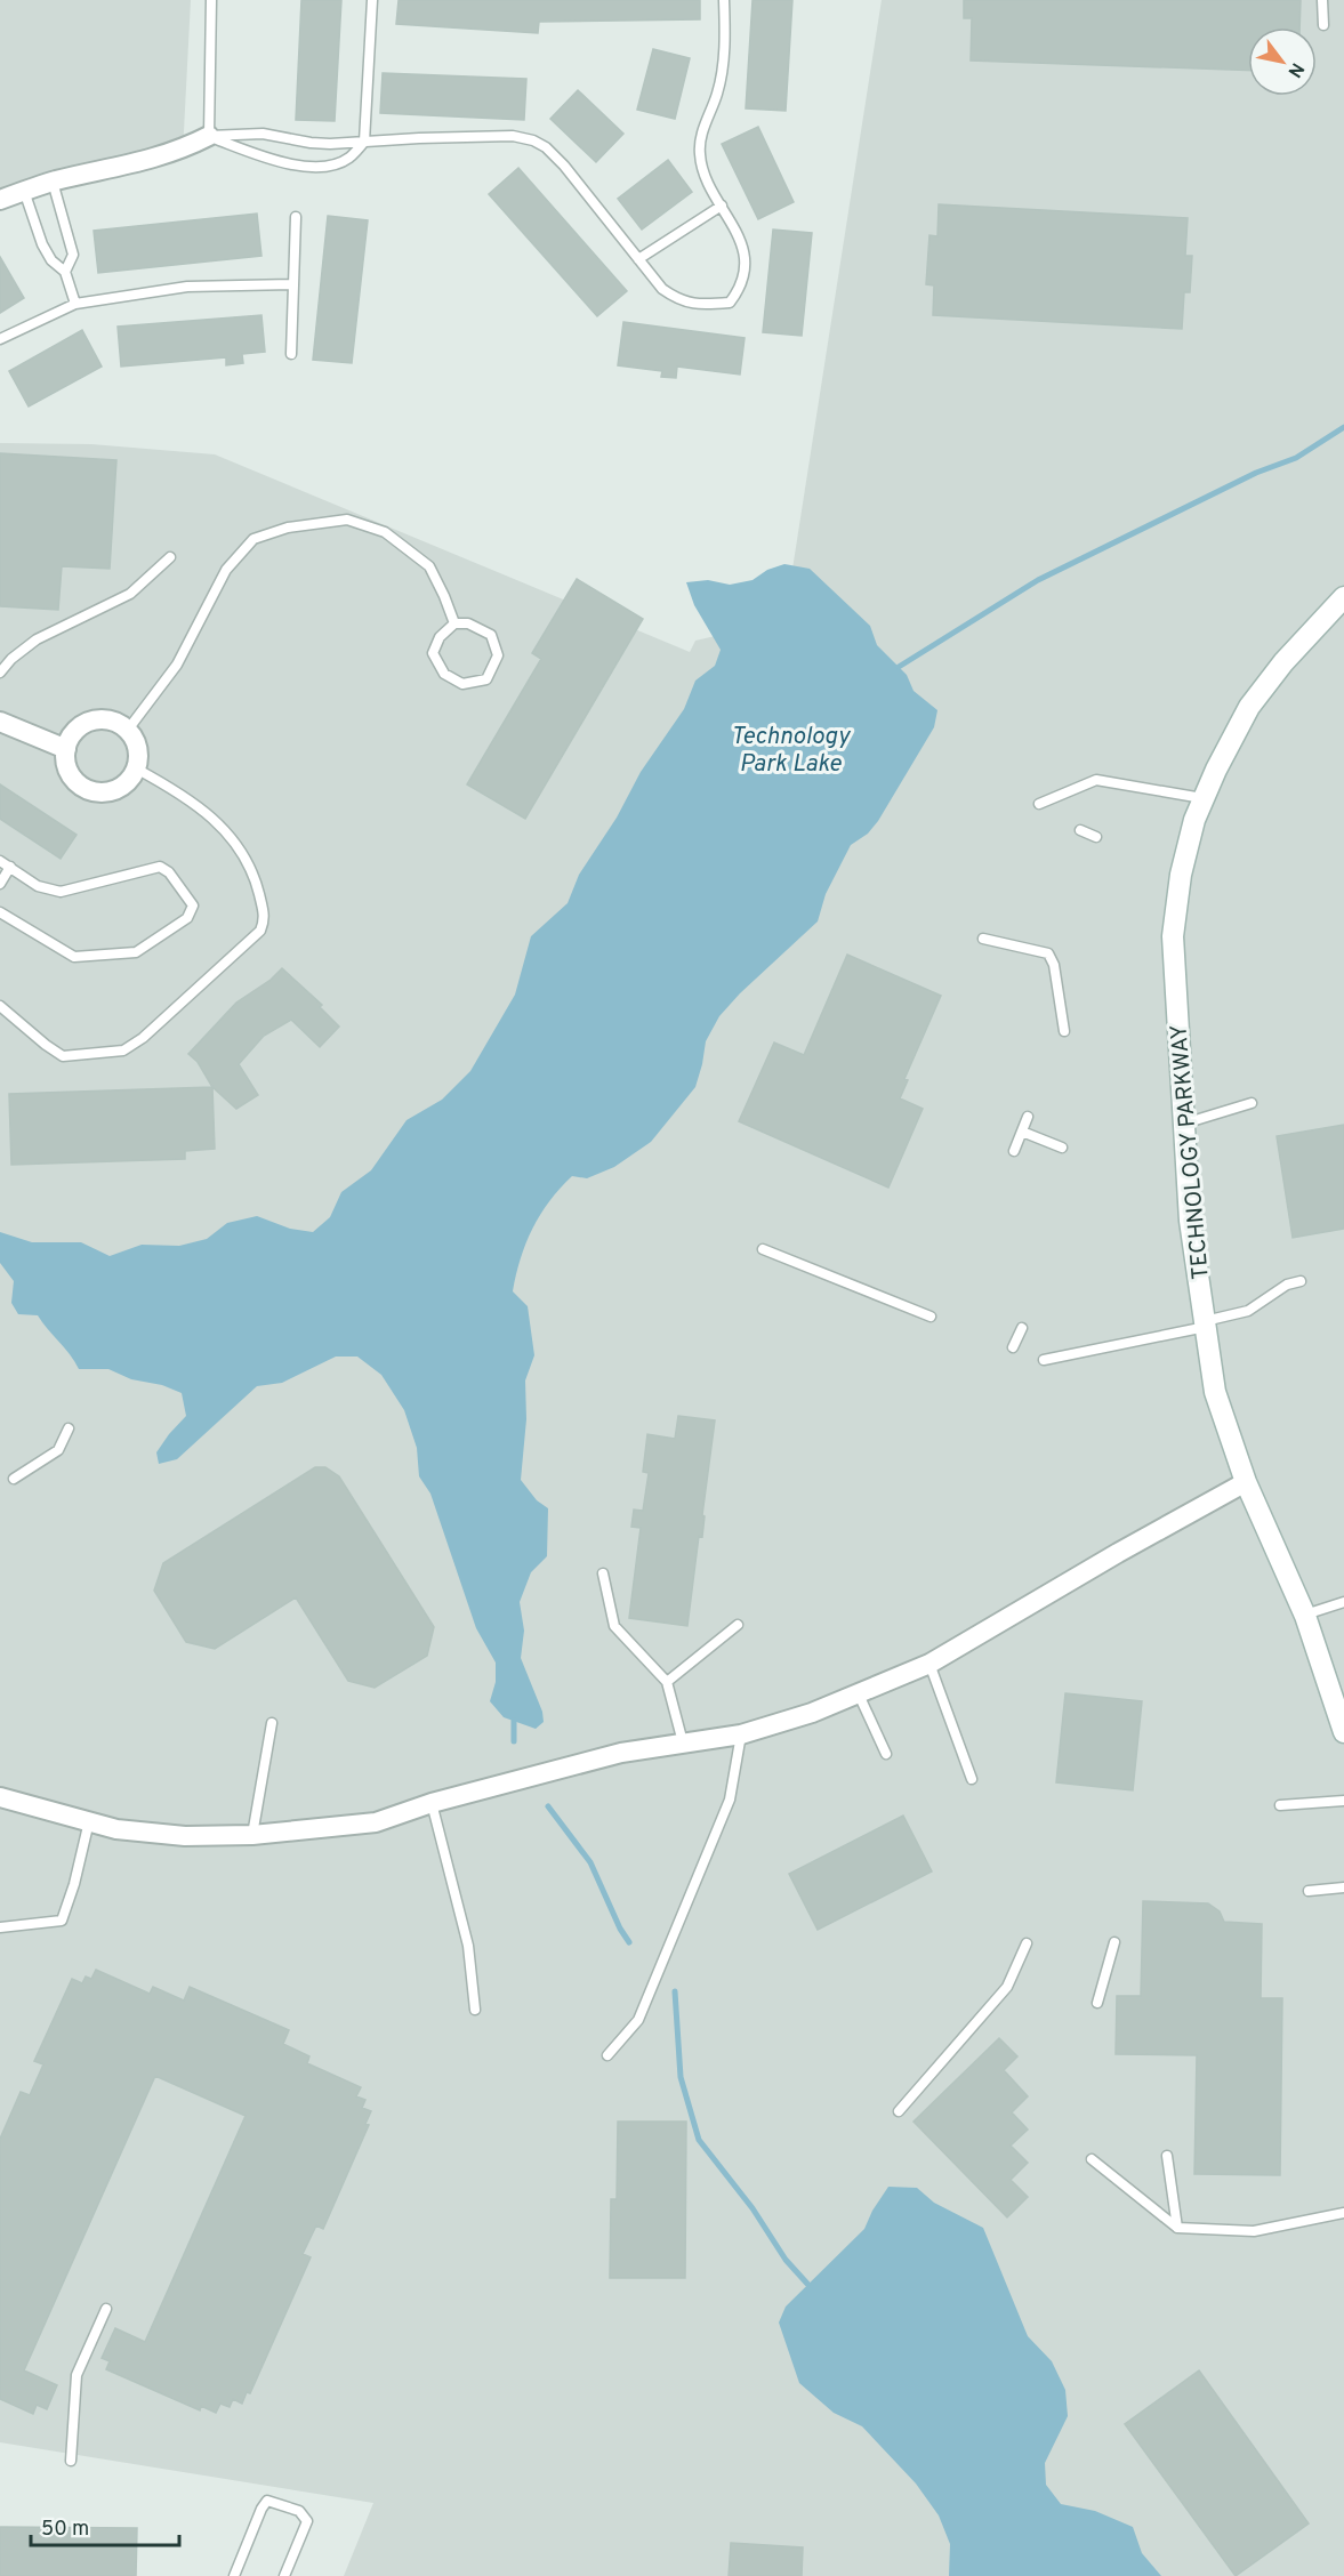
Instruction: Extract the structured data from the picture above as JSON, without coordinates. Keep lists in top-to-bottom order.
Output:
{
  "streets": {
    "street": ["TECHNOLOGY PARKWAY"]
  },
  "water": ["Technology Park Lake"],
  "scale_bar": "50 m",
  "north": "bottom right"
}
